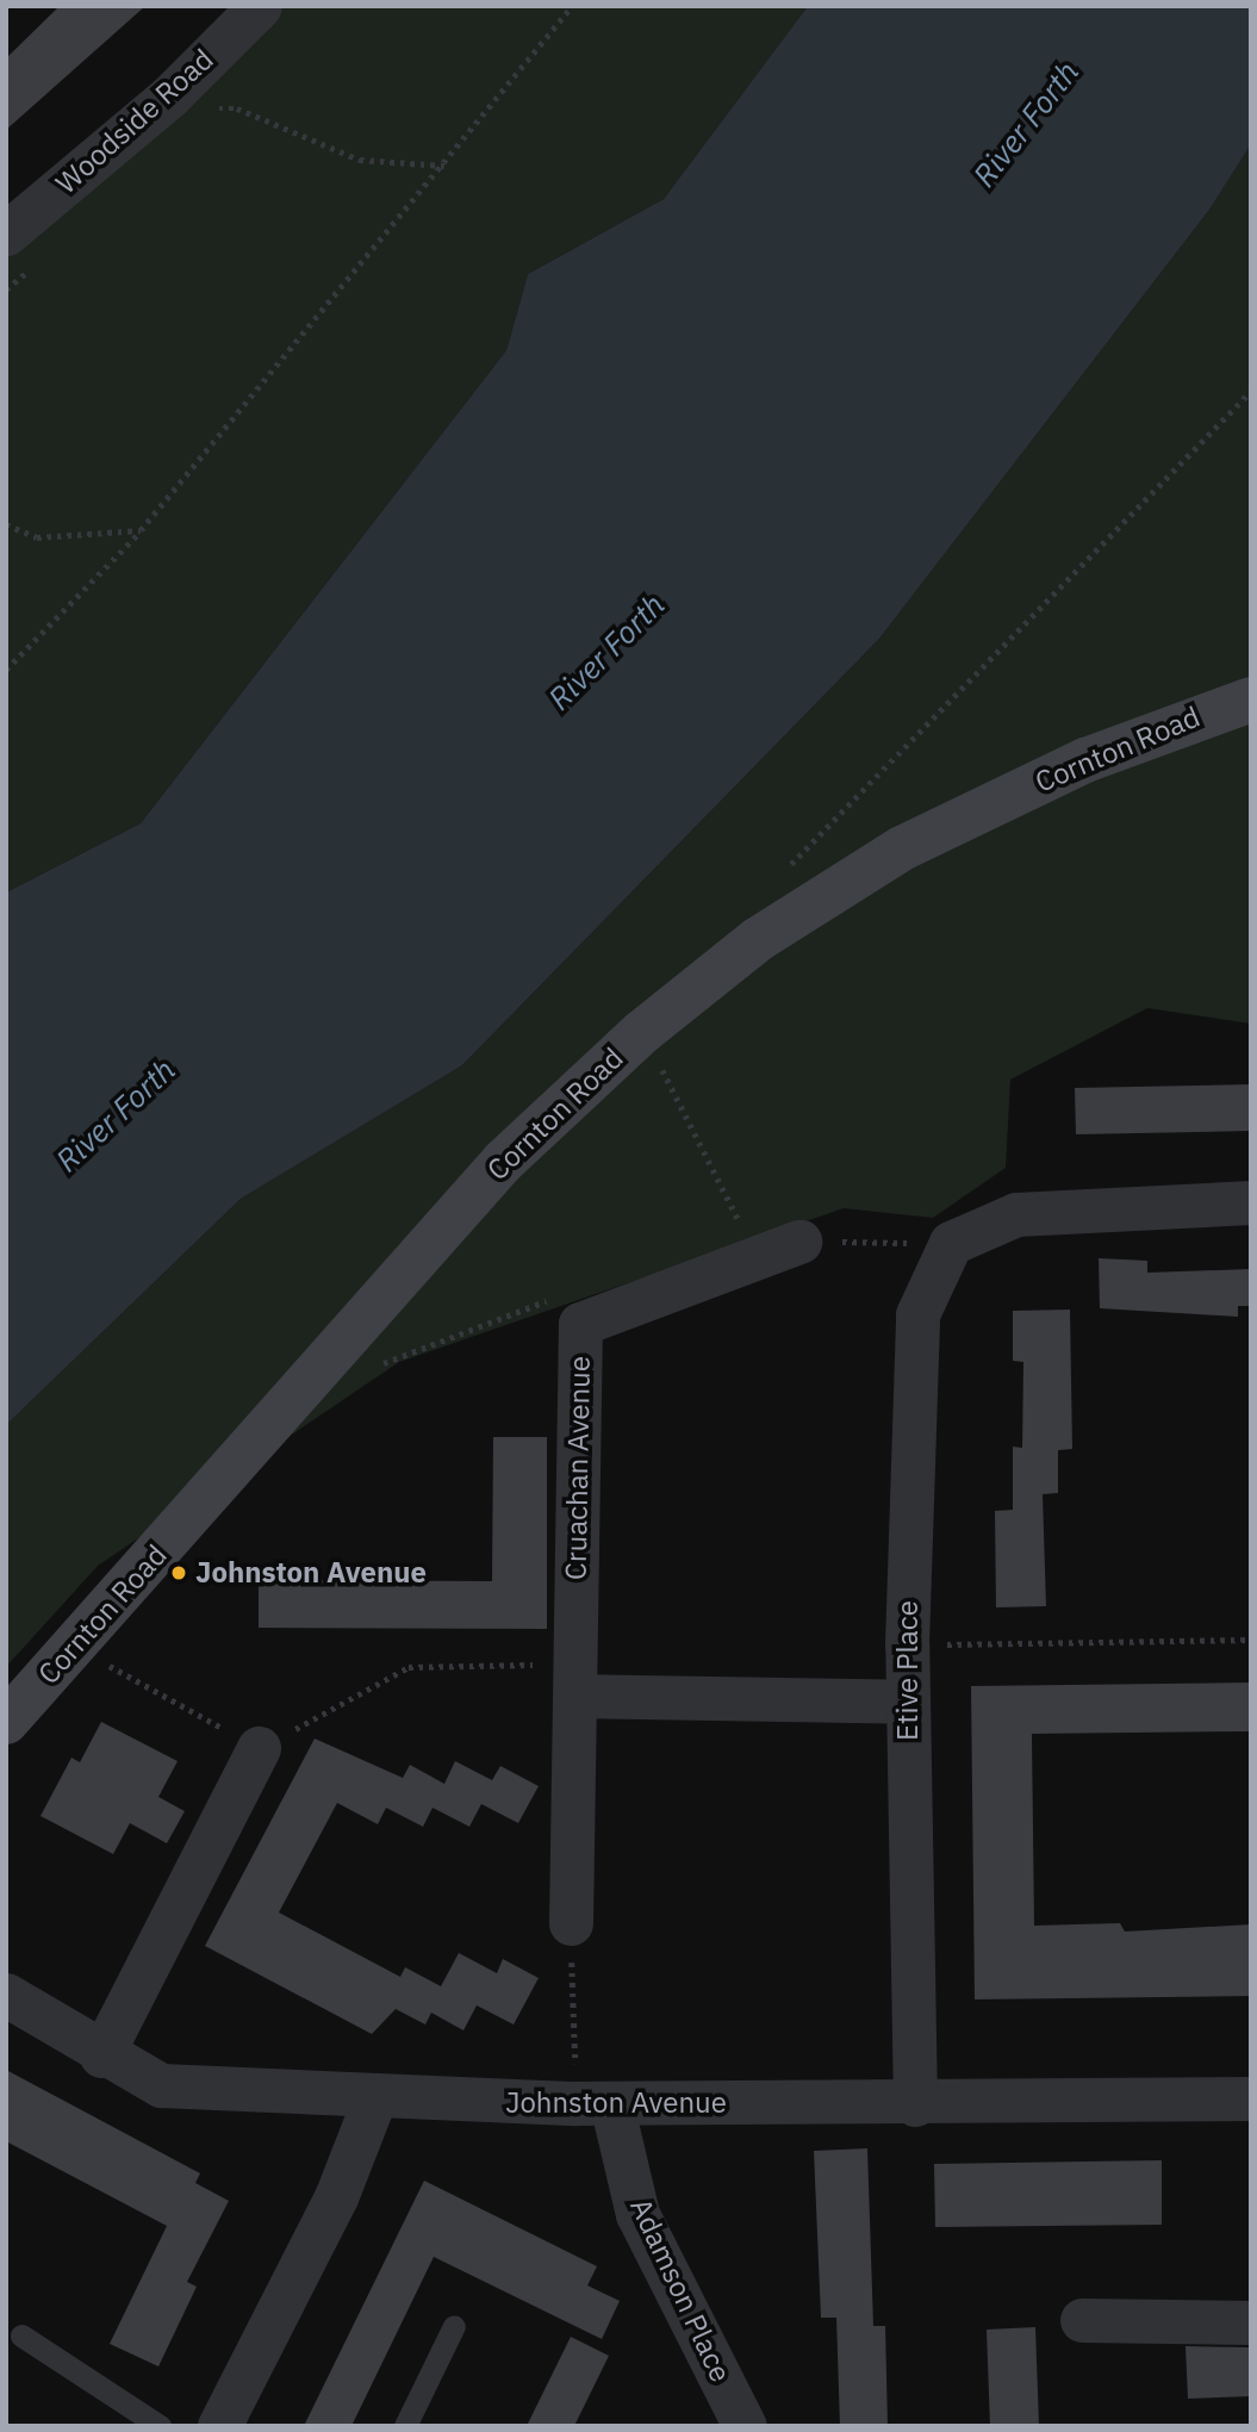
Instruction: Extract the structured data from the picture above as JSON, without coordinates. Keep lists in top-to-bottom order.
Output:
{
  "streets": {
    "main road": ["Cornton Road"],
    "street": [
      "Woodside Road",
      "Cruachan Avenue",
      "Etive Place",
      "Johnston Avenue",
      "Adamson Place"
    ]
  },
  "crossings": [
    ["Etive Place", "Johnston Avenue"],
    ["Johnston Avenue", "Adamson Place"]
  ],
  "water": ["River Forth"],
  "places": ["Johnston Avenue"]
}
